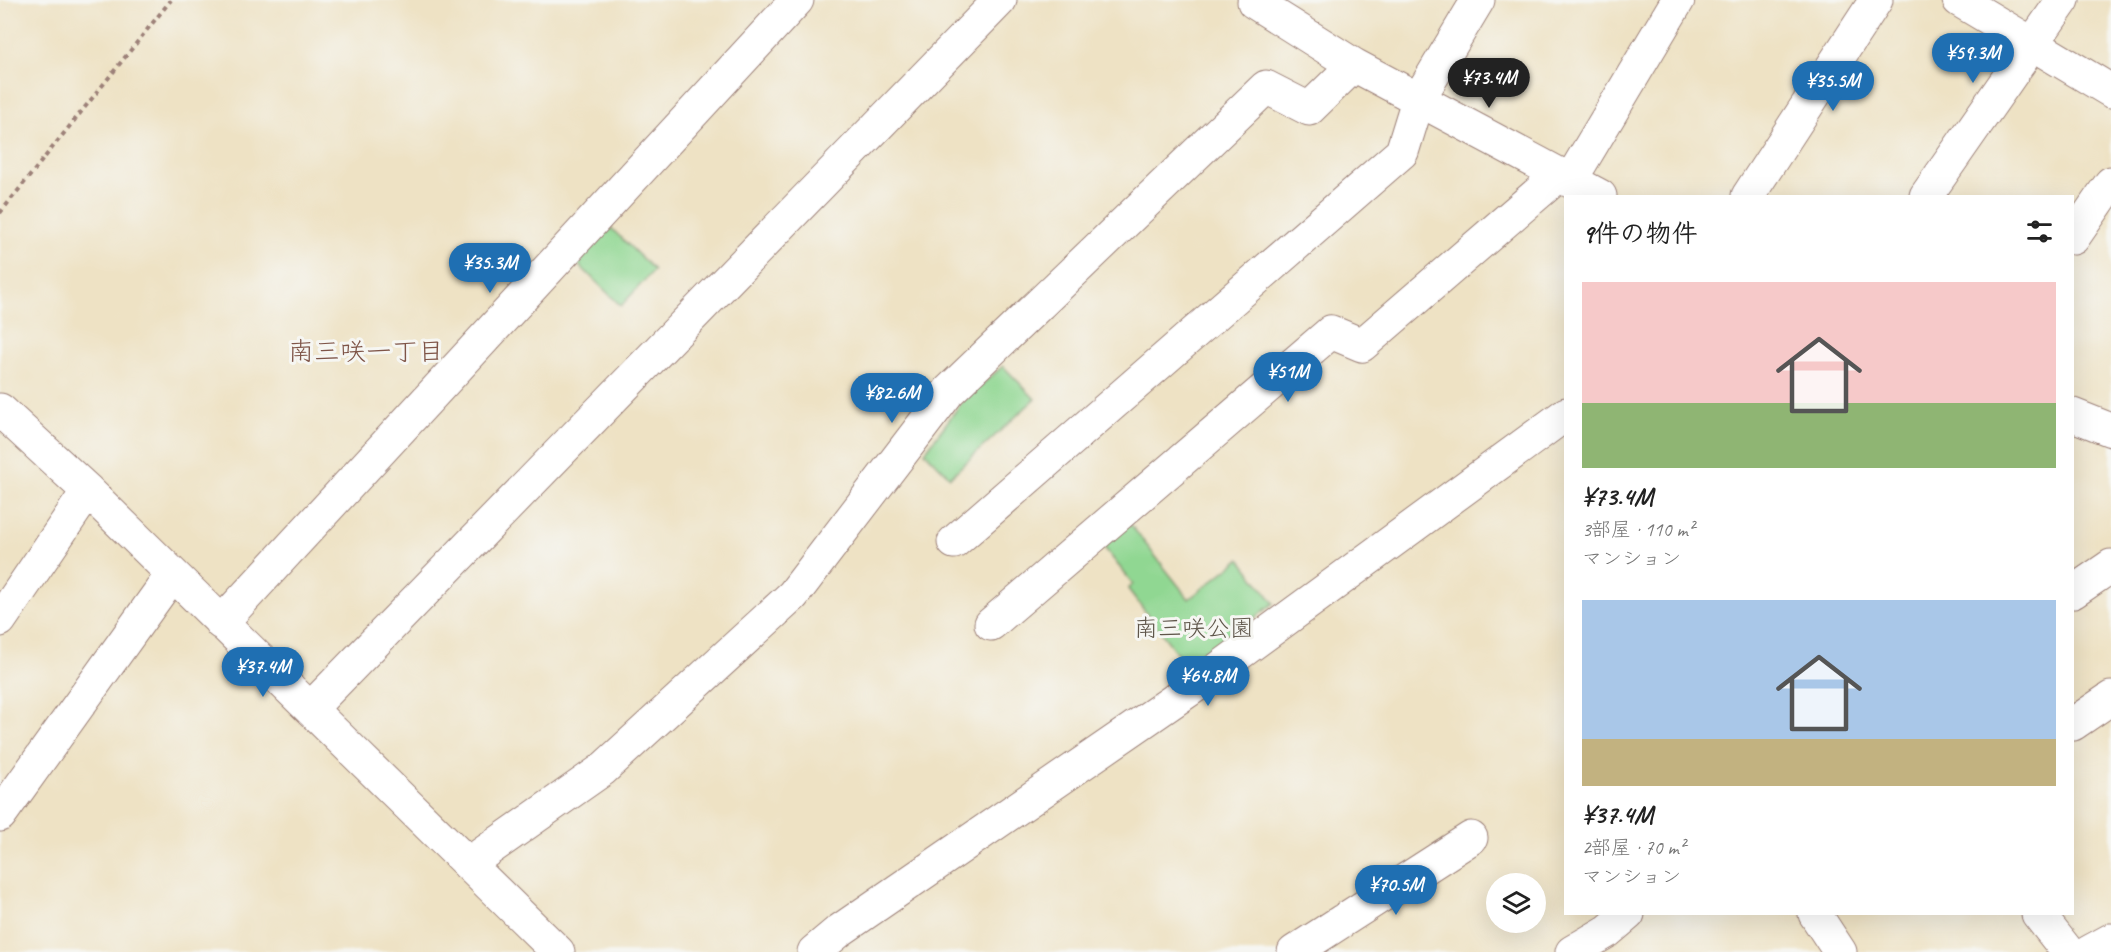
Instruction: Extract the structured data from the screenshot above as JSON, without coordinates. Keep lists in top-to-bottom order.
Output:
{
  "districts": ["南三咲一丁目"],
  "parks": ["南三咲公園"],
  "page": {
    "price": [
      "¥59.3M",
      "¥73.4M",
      "¥35.5M",
      "¥35.3M",
      "¥51M",
      "¥82.6M",
      "¥37.4M",
      "¥64.8M",
      "¥70.5M"
    ],
    "heading": "9件の物件",
    "list": [
      {
        "name": "¥73.4M",
        "note": "3部屋 · 110 m² · マンション"
      },
      {
        "name": "¥37.4M",
        "note": "2部屋 · 70 m² · マンション"
      }
    ]
  }
}
